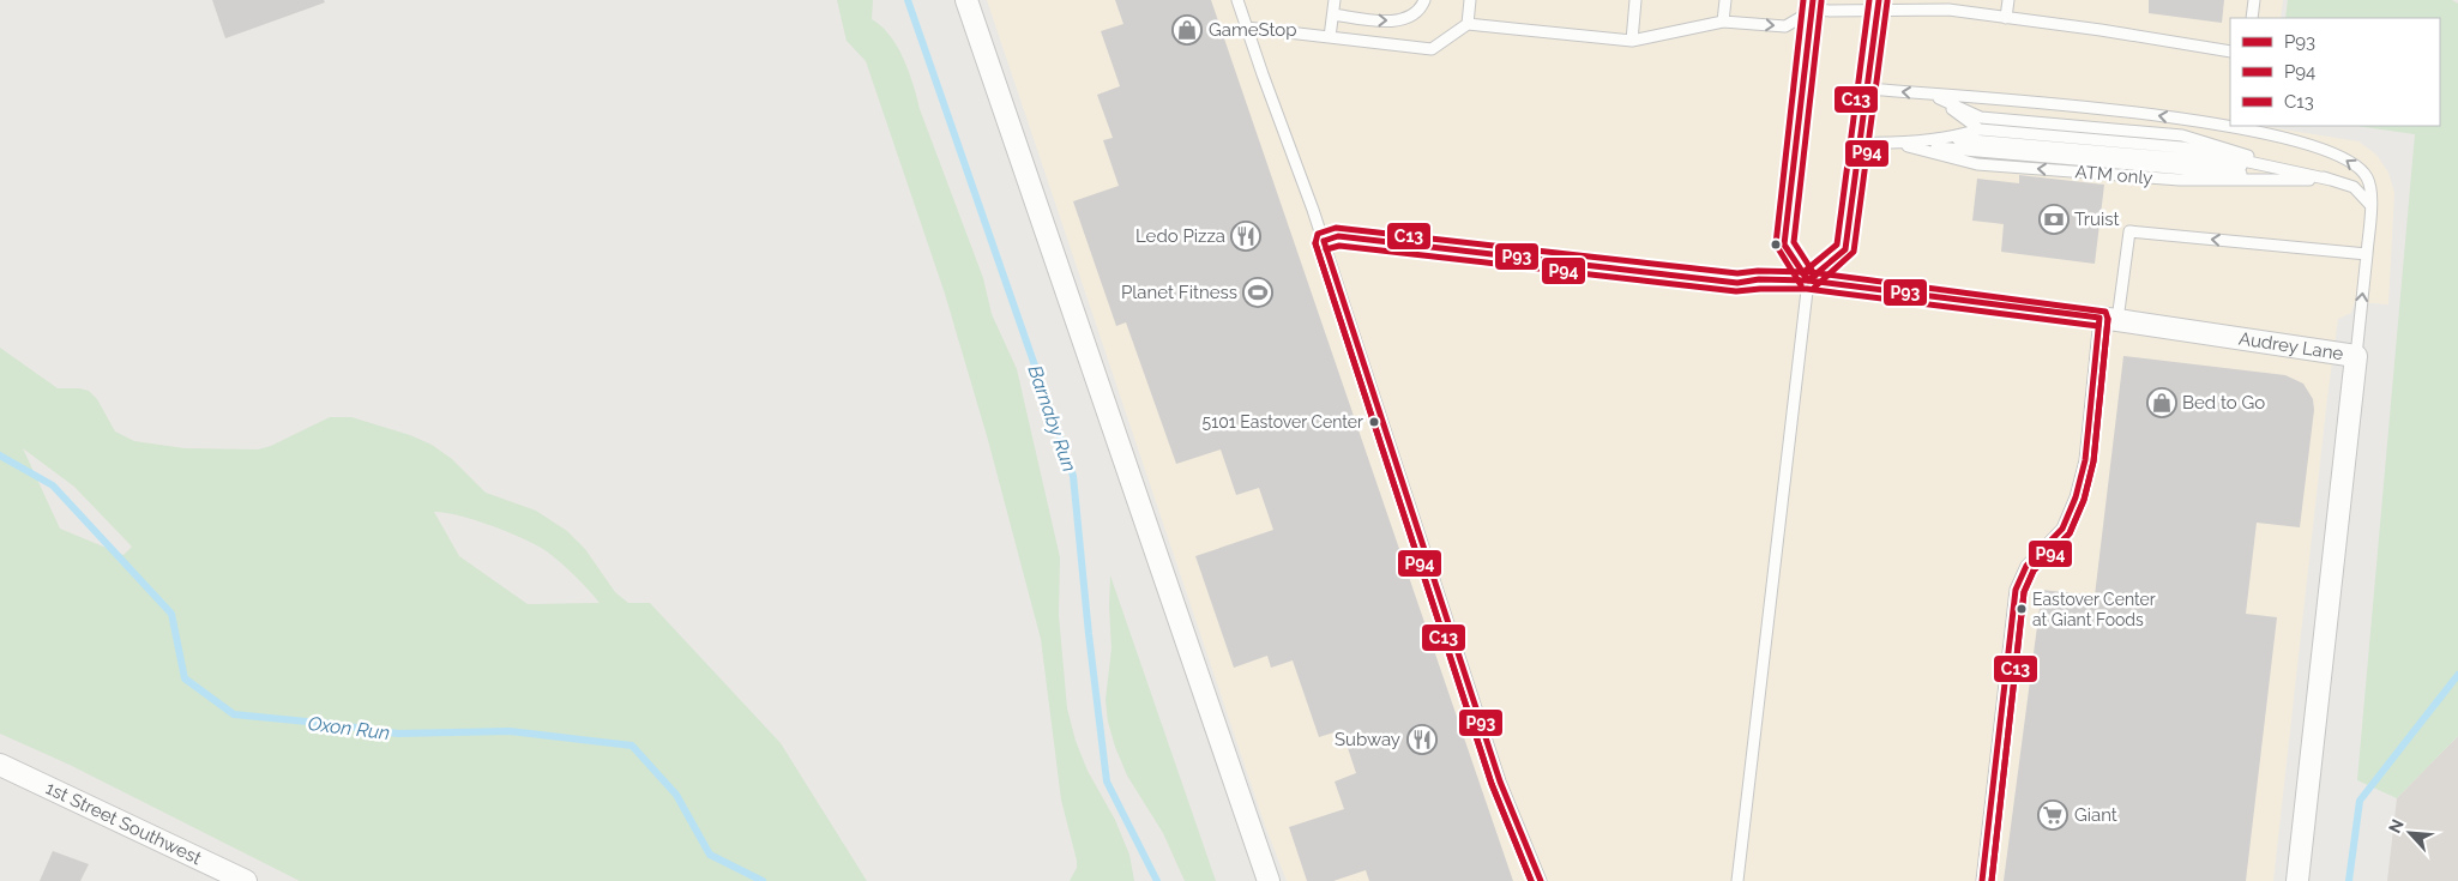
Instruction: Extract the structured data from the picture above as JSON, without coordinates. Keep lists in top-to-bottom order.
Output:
{
  "streets": {
    "street": ["Audrey Lane", "1st Street Southwest"]
  },
  "water": ["Barnaby Run", "Oxon Run"],
  "places": {
    "shop": ["GameStop", "Bed to Go"],
    "bank": ["Truist"],
    "restaurant": ["Ledo Pizza", "Subway"],
    "sports": ["Planet Fitness"],
    "other": ["5101 Eastover Center", "Eastover Center at Giant Foods"],
    "supermarket": ["Giant"]
  },
  "lines": ["transit line P93", "transit line C13", "transit line P94"],
  "legend": ["P93", "P94", "C13"],
  "north": "top left"
}
